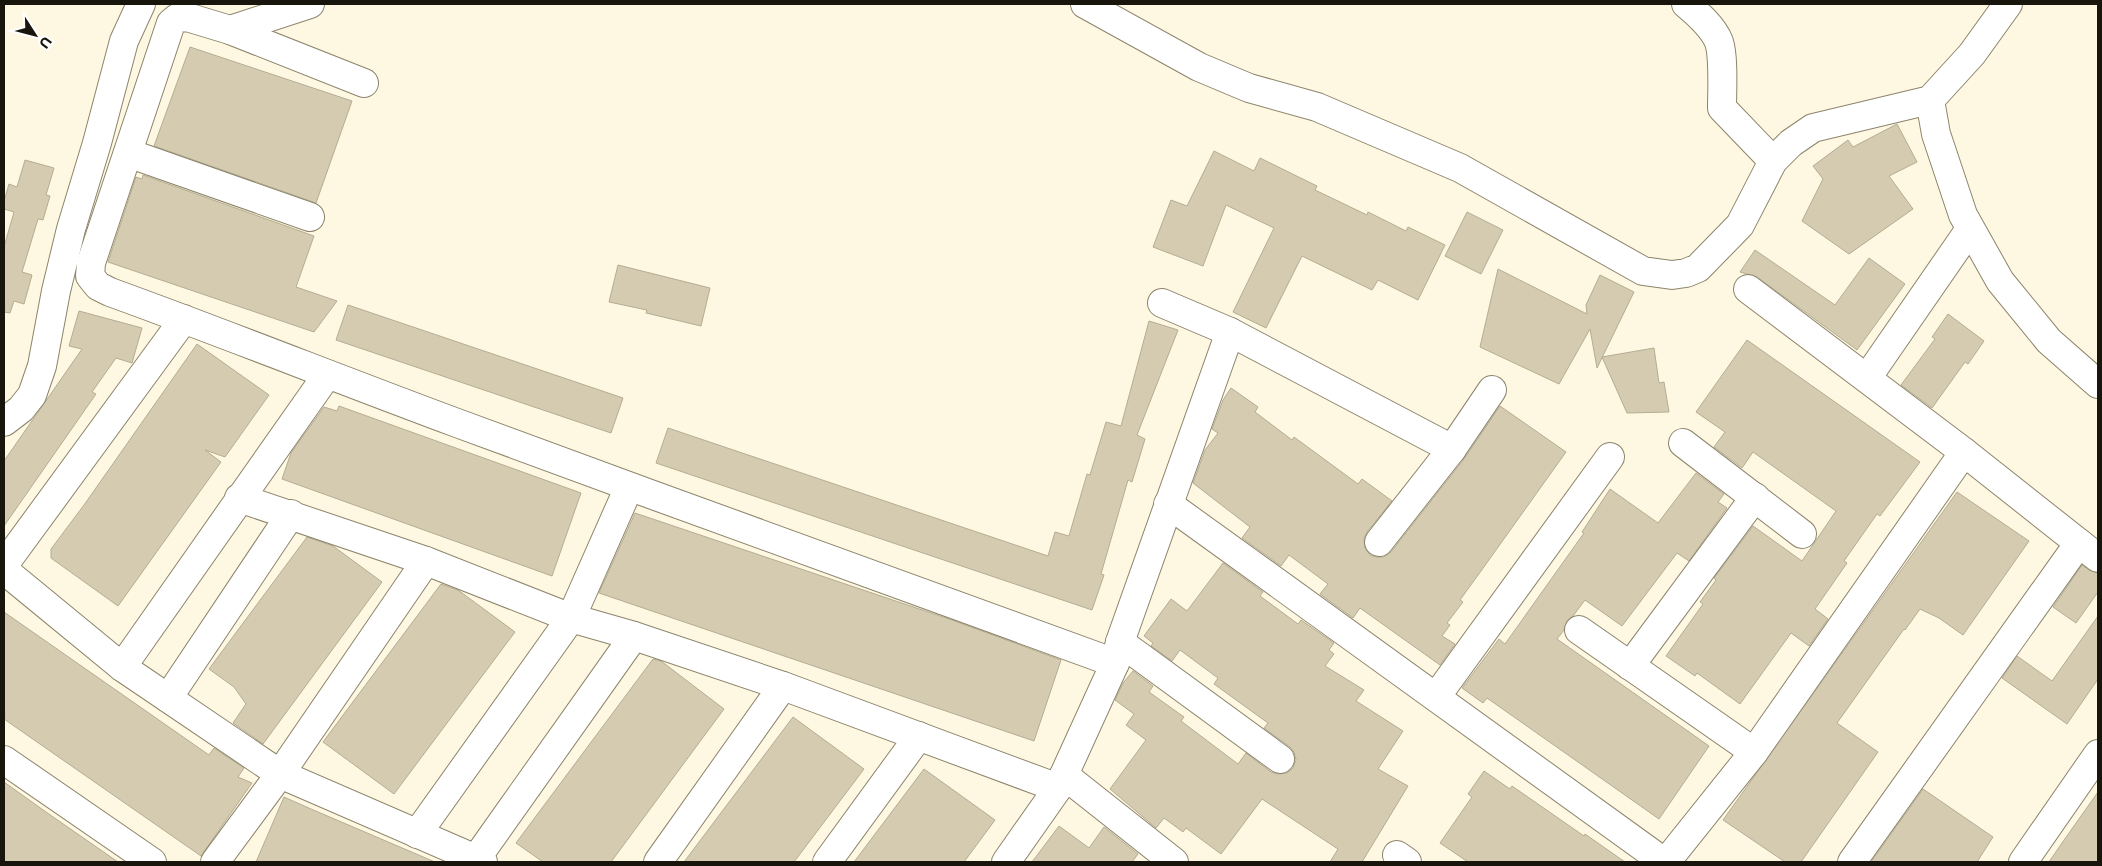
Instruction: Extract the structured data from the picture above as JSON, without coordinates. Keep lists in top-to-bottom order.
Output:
{
  "north": "bottom right"
}
